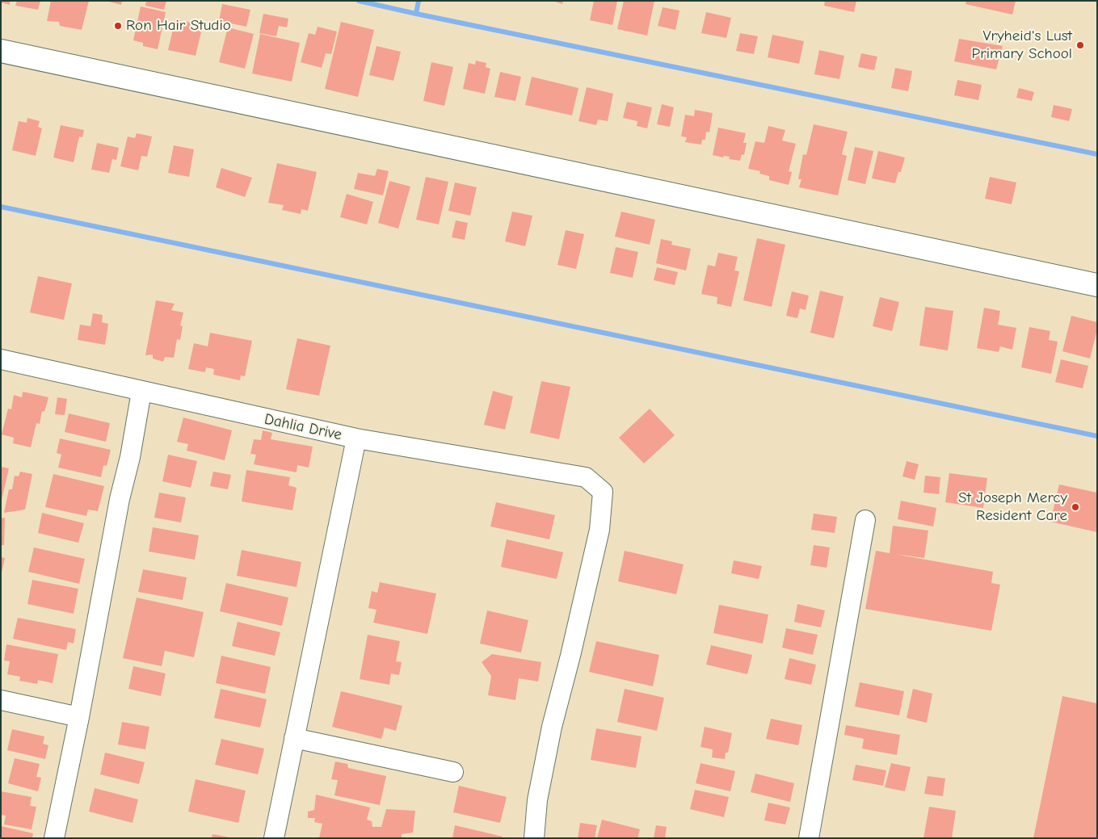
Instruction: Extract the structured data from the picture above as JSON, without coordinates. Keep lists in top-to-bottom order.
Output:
{
  "streets": {
    "street": ["Dahlia Drive"]
  },
  "places": ["Ron Hair Studio", "Vryheid's Lust Primary School", "St Joseph Mercy Resident Care"]
}
